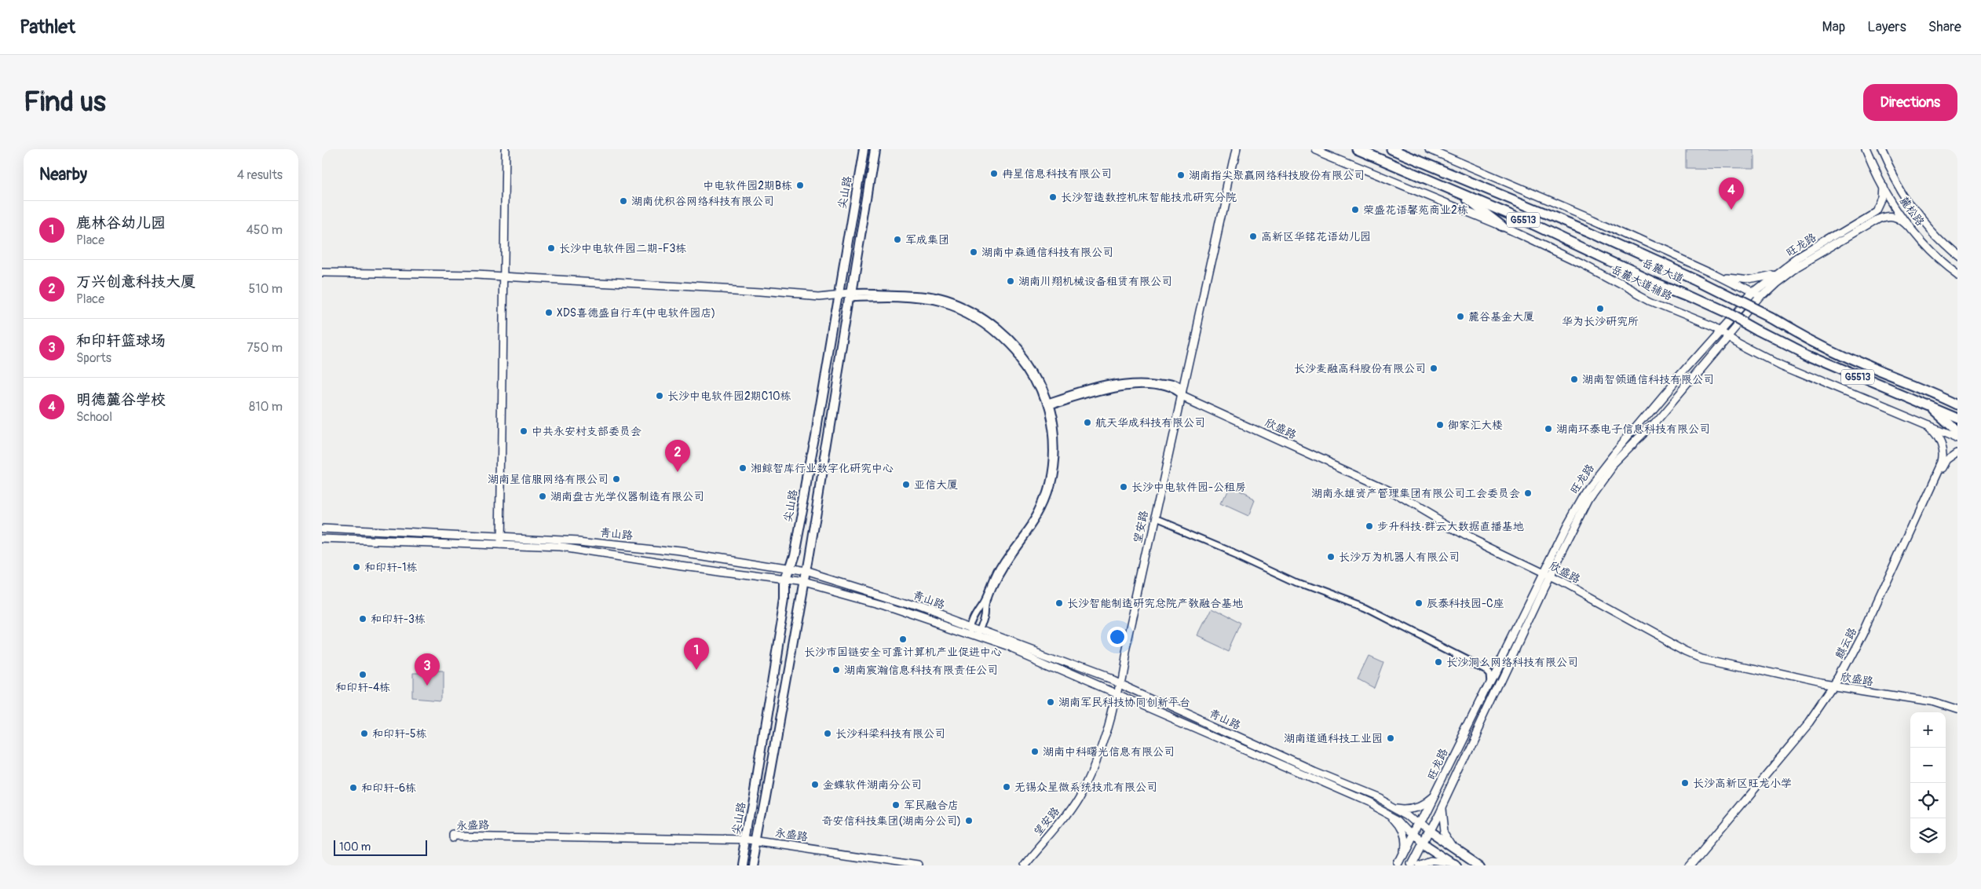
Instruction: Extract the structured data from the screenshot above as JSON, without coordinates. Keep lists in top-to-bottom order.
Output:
{
  "streets": {
    "highway": ["G5513", "岳麓大道"],
    "main road": [
      "尖山路",
      "麓松路",
      "旺龙路",
      "岳麓大道辅路",
      "欣盛路",
      "望安路",
      "青山路",
      "麒云路",
      "永盛路"
    ]
  },
  "crossings": [
    ["尖山路", "青山路"],
    ["尖山路", "永盛路"],
    ["麓松路", "旺龙路"],
    ["旺龙路", "岳麓大道辅路"],
    ["旺龙路", "欣盛路"],
    ["旺龙路", "青山路"],
    ["岳麓大道辅路", "麒云路"],
    ["欣盛路", "望安路"],
    ["欣盛路", "麒云路"],
    ["望安路", "青山路"]
  ],
  "places": [
    "冉星信息科技有限公司",
    "湖南指尖聚赢网络科技股份有限公司",
    "中电软件园2期B栋",
    "长沙智造数控机床智能技术研究分院",
    "湖南优积谷网络科技有限公司",
    "荣盛花语馨苑商业2栋",
    "高新区华铭花语幼儿园",
    "军成集团",
    "长沙中电软件园二期-F3栋",
    "湖南中森通信科技有限公司",
    "湖南川翔机械设备租赁有限公司",
    "华为长沙研究所",
    "XDS喜德盛自行车(中电软件园店)",
    "麓谷基金大厦",
    "长沙麦融高科股份有限公司",
    "湖南智领通信科技有限公司",
    "长沙中电软件园2期C10栋",
    "航天华成科技有限公司",
    "御家汇大楼",
    "湖南环泰电子信息科技有限公司",
    "中共永安村支部委员会",
    "湘鲸智库行业数字化研究中心",
    "湖南星信服网络有限公司",
    "亚信大厦",
    "长沙中电软件园-公租房",
    "湖南永雄资产管理集团有限公司工会委员会",
    "湖南盘古光学仪器制造有限公司",
    "步升科技·群云大数据直播基地",
    "长沙万为机器人有限公司",
    "和印轩-1栋",
    "长沙智能制造研究总院产教融合基地",
    "辰泰科技园-C座",
    "和印轩-3栋",
    "长沙市国链安全可靠计算机产业促进中心",
    "长沙洞幺网络科技有限公司",
    "湖南宸瀚信息科技有限责任公司",
    "和印轩-4栋",
    "湖南军民科技协同创新平台",
    "和印轩-5栋",
    "长沙科梁科技有限公司",
    "湖南道通科技工业园",
    "湖南中科曙光信息有限公司",
    "长沙高新区旺龙小学",
    "金蝶软件湖南分公司",
    "无锡众星微系统技术有限公司",
    "和印轩-6栋",
    "军民融合店",
    "奇安信科技集团(湖南分公司)"
  ],
  "scale_bar": "100 m",
  "page": {
    "header": "Pathlet",
    "nav": ["Map", "Layers", "Share"],
    "buttons": "Directions",
    "title": "Find us",
    "heading": ["Nearby", "4 results"],
    "pins": [
      "4",
      "2",
      "1",
      "3"
    ],
    "list": [
      {
        "mark": "1",
        "name": "鹿林谷幼儿园",
        "note": "Place",
        "value": "450 m"
      },
      {
        "mark": "2",
        "name": "万兴创意科技大厦",
        "note": "Place",
        "value": "510 m"
      },
      {
        "mark": "3",
        "name": "和印轩篮球场",
        "note": "Sports",
        "value": "750 m"
      },
      {
        "mark": "4",
        "name": "明德麓谷学校",
        "note": "School",
        "value": "810 m"
      }
    ],
    "map_buttons": ["+", "−"],
    "scale": "100 m"
  }
}
